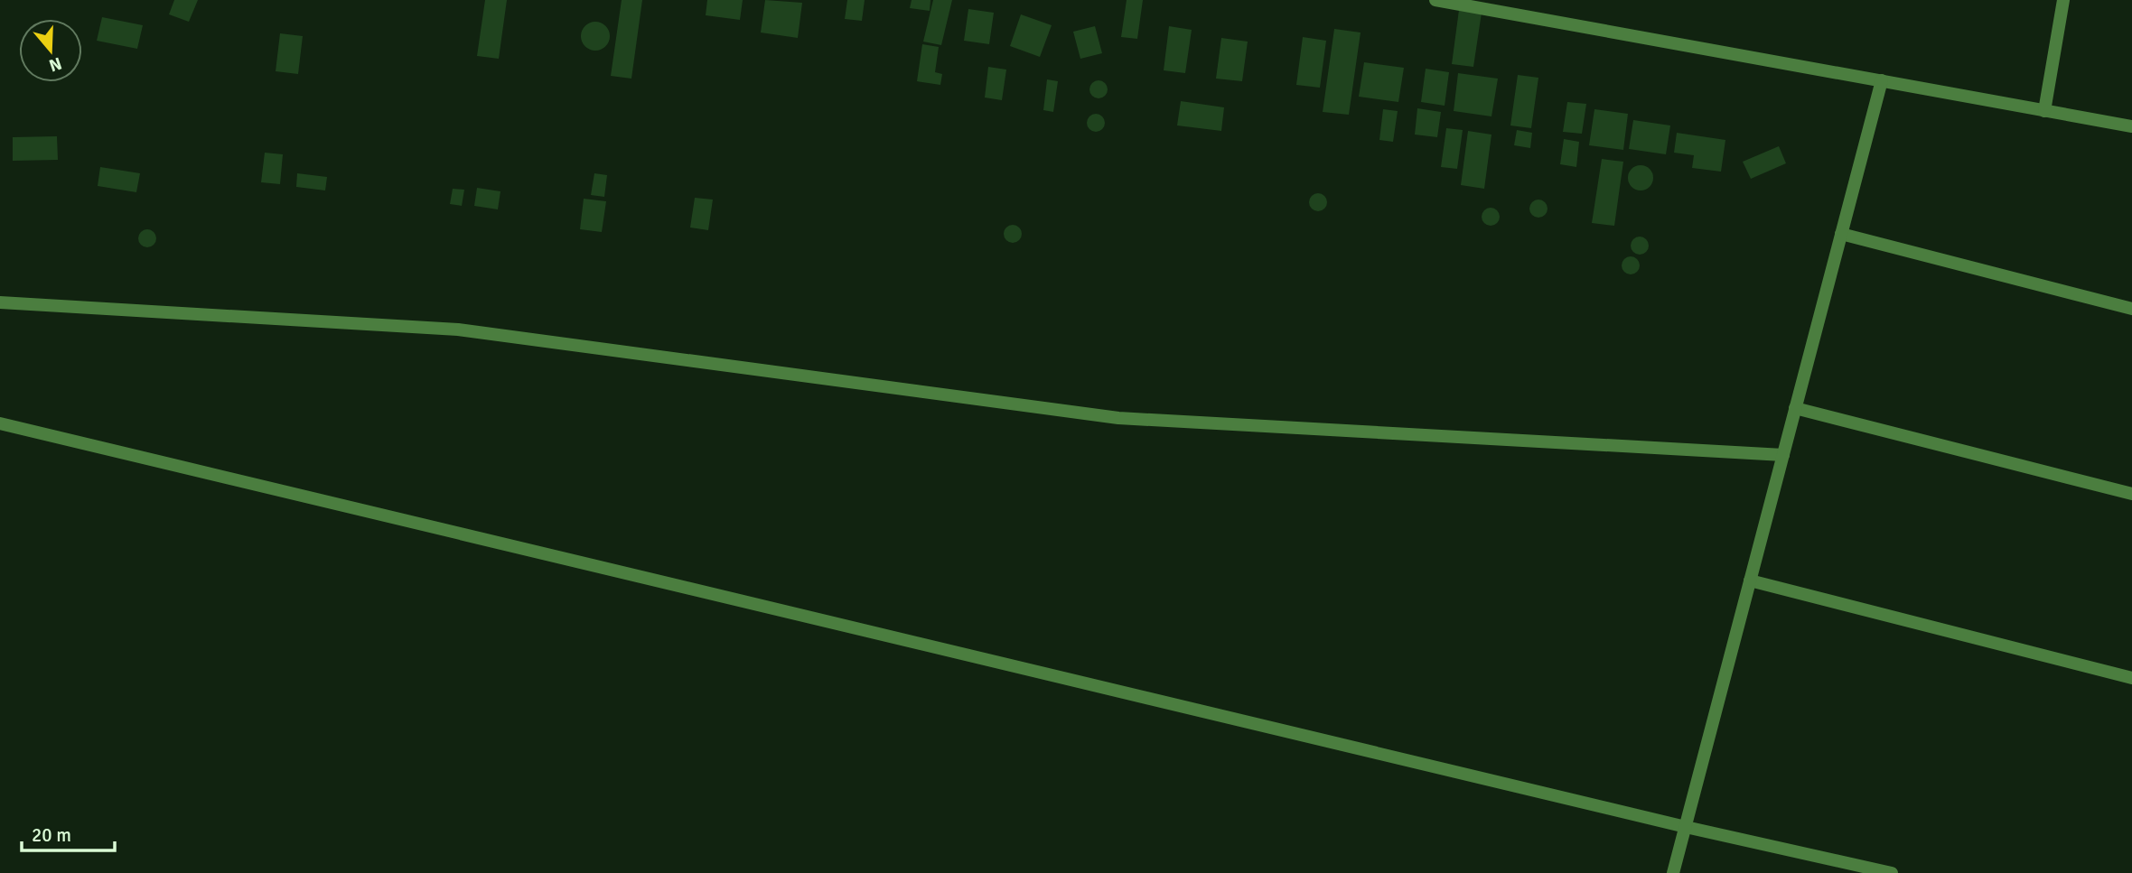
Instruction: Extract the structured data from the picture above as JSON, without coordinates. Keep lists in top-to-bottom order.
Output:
{
  "scale_bar": "20 m",
  "north": "bottom"
}
